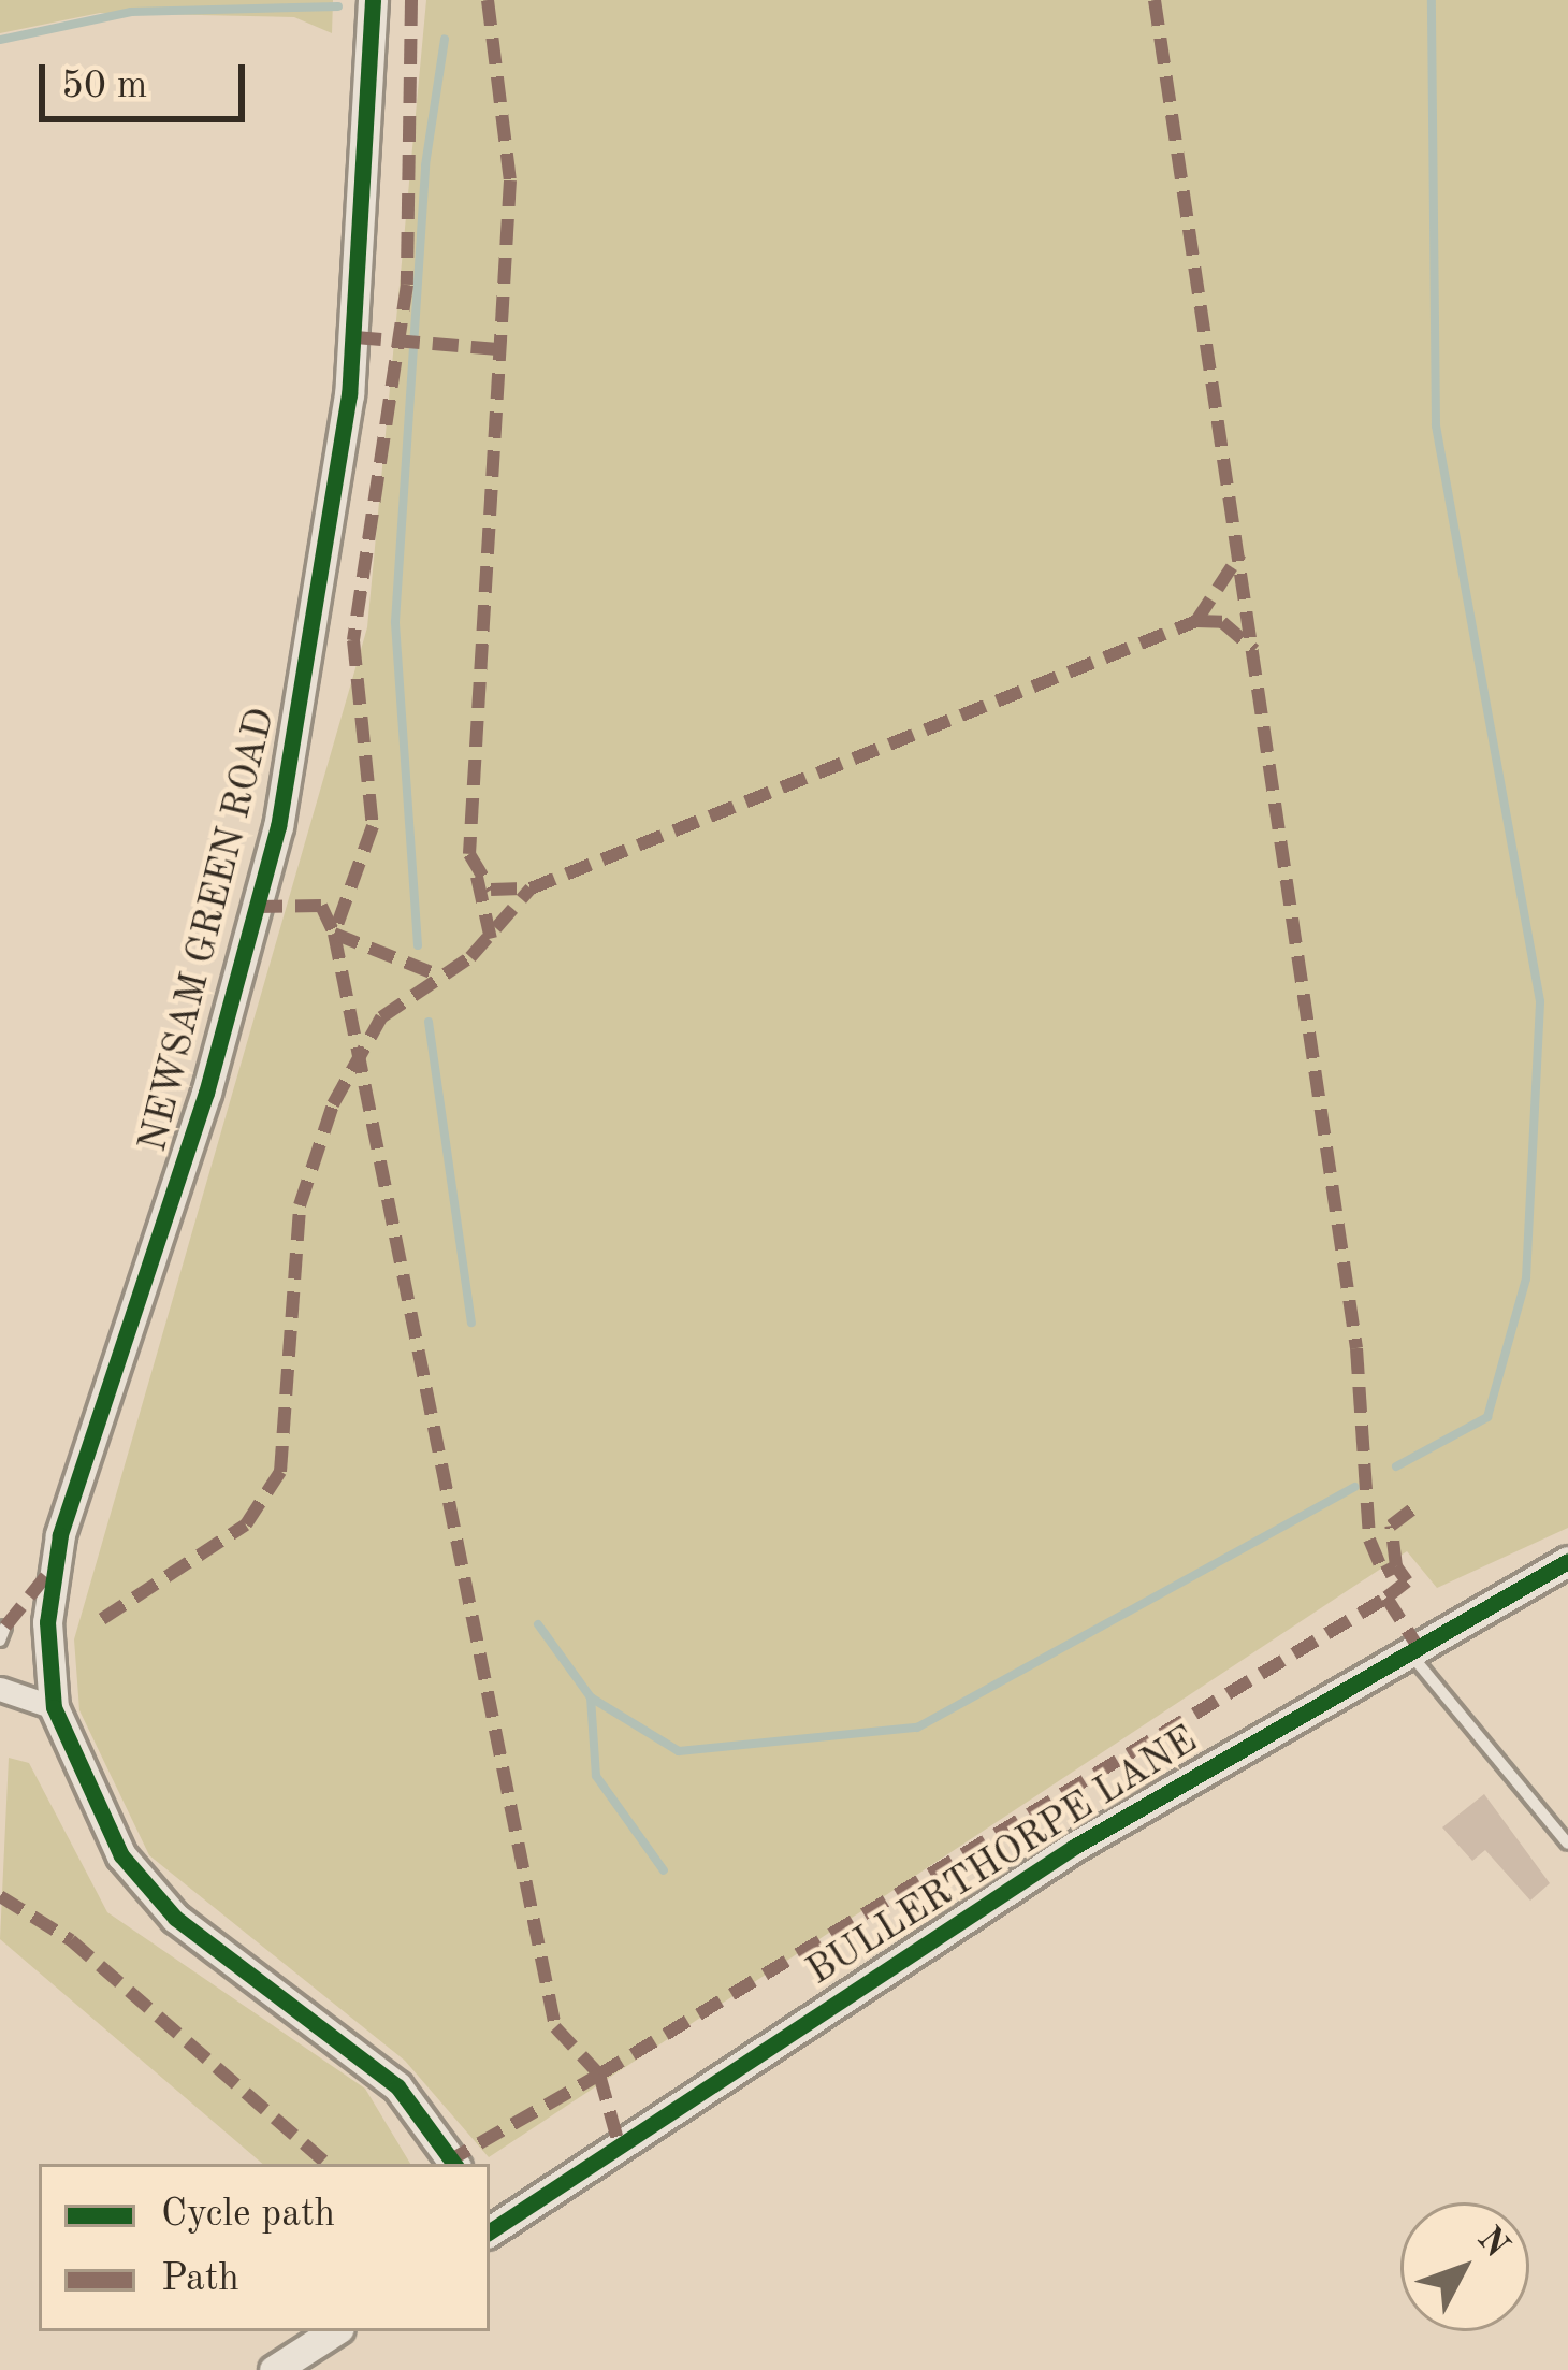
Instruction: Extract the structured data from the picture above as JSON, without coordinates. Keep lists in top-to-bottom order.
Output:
{
  "streets": {
    "street": ["NEWSAM GREEN ROAD", "BULLERTHORPE LANE"]
  },
  "legend": ["Cycle path", "Path"],
  "scale_bar": "50 m",
  "north": "top right"
}
